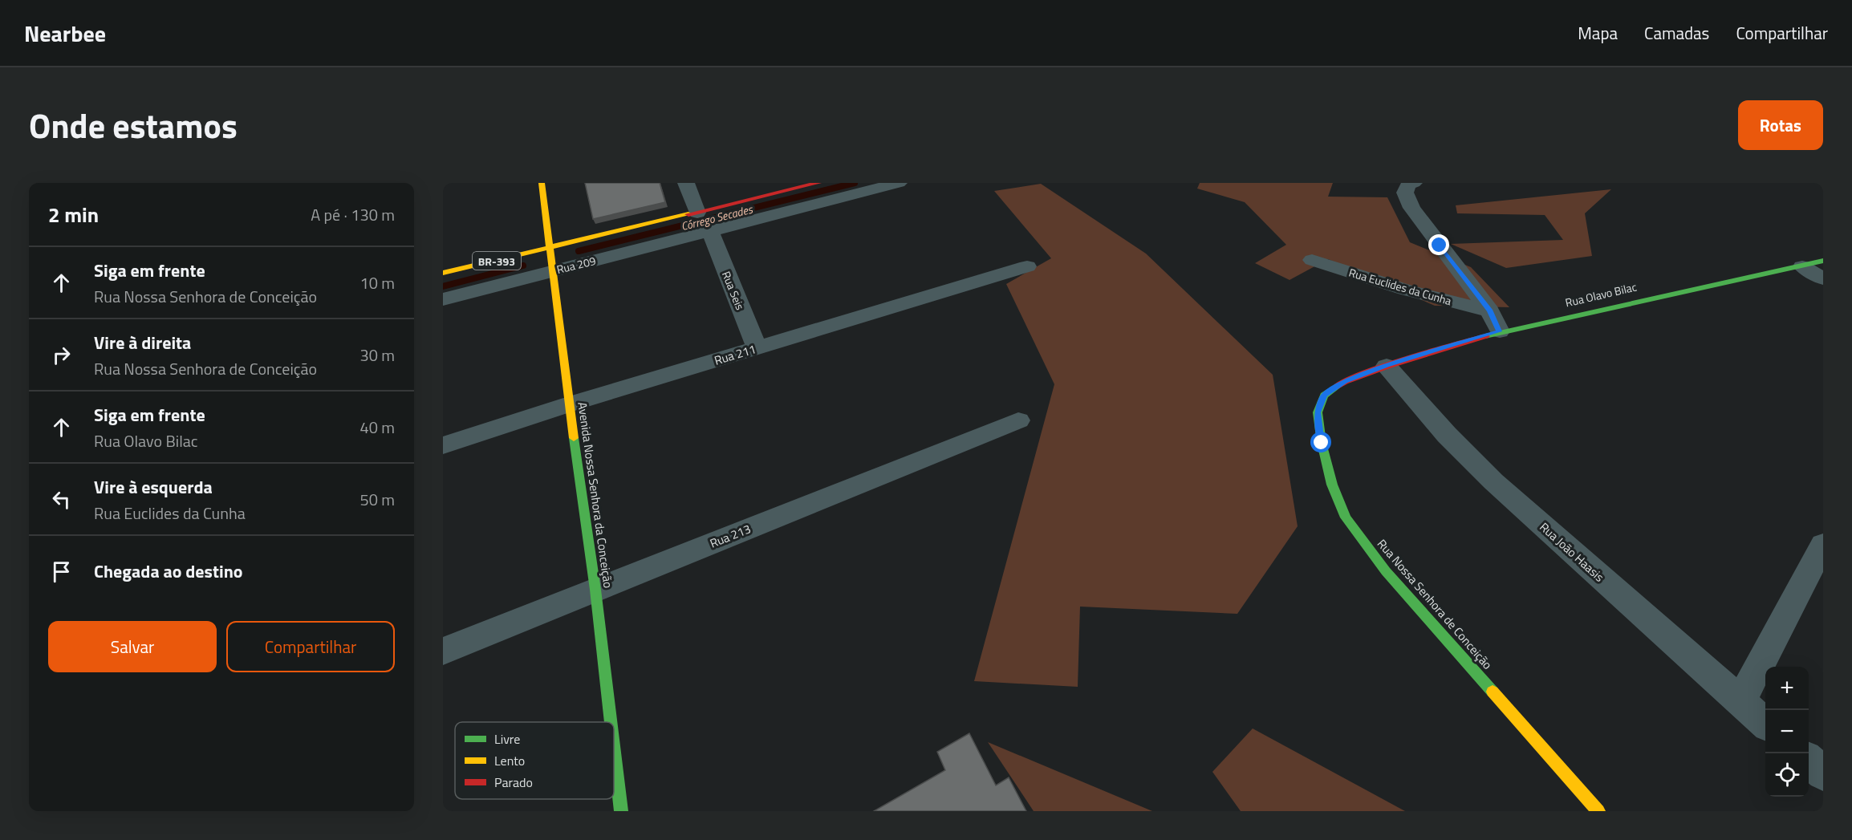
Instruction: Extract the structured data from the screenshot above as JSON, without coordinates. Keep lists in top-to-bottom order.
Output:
{
  "streets": {
    "street": [
      "BR-393",
      "Rua 209",
      "Rua Euclides da Cunha",
      "Rua Seis",
      "Rua Olavo Bilac",
      "Rua 211",
      "Avenida Nossa Senhora da Conceição",
      "Rua 213",
      "Rua João Haasis",
      "Rua Nossa Senhora de Conceição"
    ]
  },
  "crossings": [
    ["BR-393", "Rua 209"],
    ["BR-393", "Avenida Nossa Senhora da Conceição"],
    ["Rua 209", "Rua Seis"],
    ["Rua 209", "Avenida Nossa Senhora da Conceição"],
    ["Rua Seis", "Rua 211"],
    ["Rua Olavo Bilac", "Rua João Haasis"],
    ["Rua Olavo Bilac", "Rua Nossa Senhora de Conceição"],
    ["Rua 211", "Avenida Nossa Senhora da Conceição"],
    ["Avenida Nossa Senhora da Conceição", "Rua 213"],
    ["Rua João Haasis", "Rua Nossa Senhora de Conceição"]
  ],
  "water": ["Córrego Secades"],
  "legend": ["Livre", "Lento", "Parado"],
  "page": {
    "header": "Nearbee",
    "nav": ["Mapa", "Camadas", "Compartilhar"],
    "title": "Onde estamos",
    "buttons": [
      "Rotas",
      ["Salvar", "Compartilhar"]
    ],
    "heading": ["2 min", "A pé · 130 m"],
    "list": [
      ["Siga em frente", "Rua Nossa Senhora de Conceição", "10 m"],
      ["Vire à direita", "Rua Nossa Senhora de Conceição", "30 m"],
      ["Siga em frente", "Rua Olavo Bilac", "40 m"],
      ["Vire à esquerda", "Rua Euclides da Cunha", "50 m"],
      "Chegada ao destino"
    ],
    "map_buttons": ["+", "−"]
  }
}
